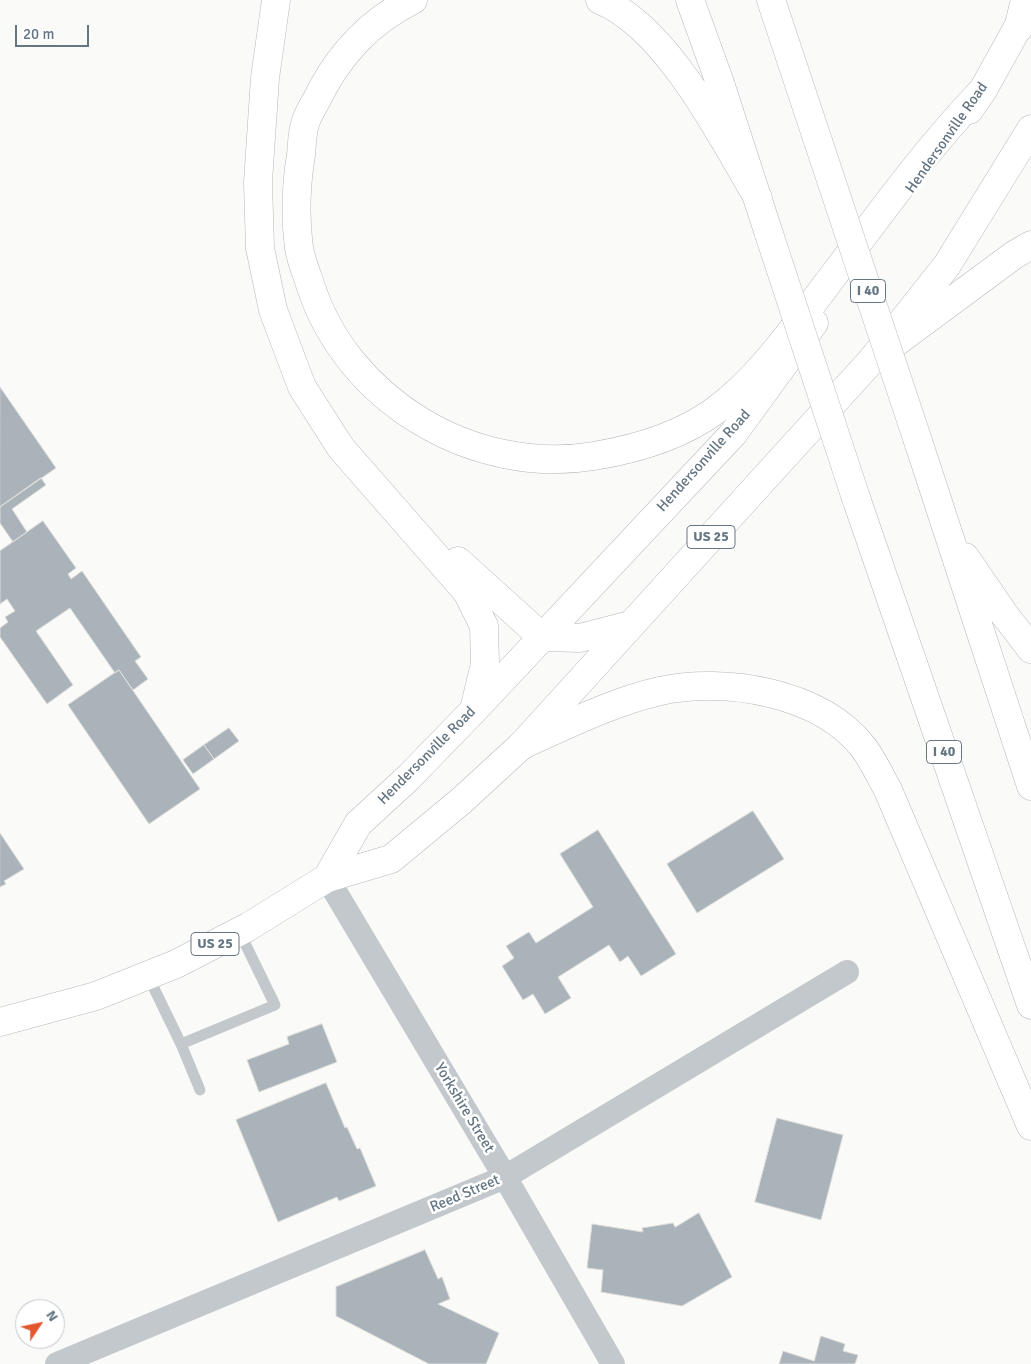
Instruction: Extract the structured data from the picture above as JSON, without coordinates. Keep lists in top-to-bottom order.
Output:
{
  "streets": {
    "main road": ["Hendersonville Road", "I 40", "US 25"],
    "street": ["Yorkshire Street", "Reed Street"]
  },
  "crossings": [
    ["Hendersonville Road", "Yorkshire Street"],
    ["Yorkshire Street", "Reed Street"]
  ],
  "scale_bar": "20 m",
  "north": "top right"
}
